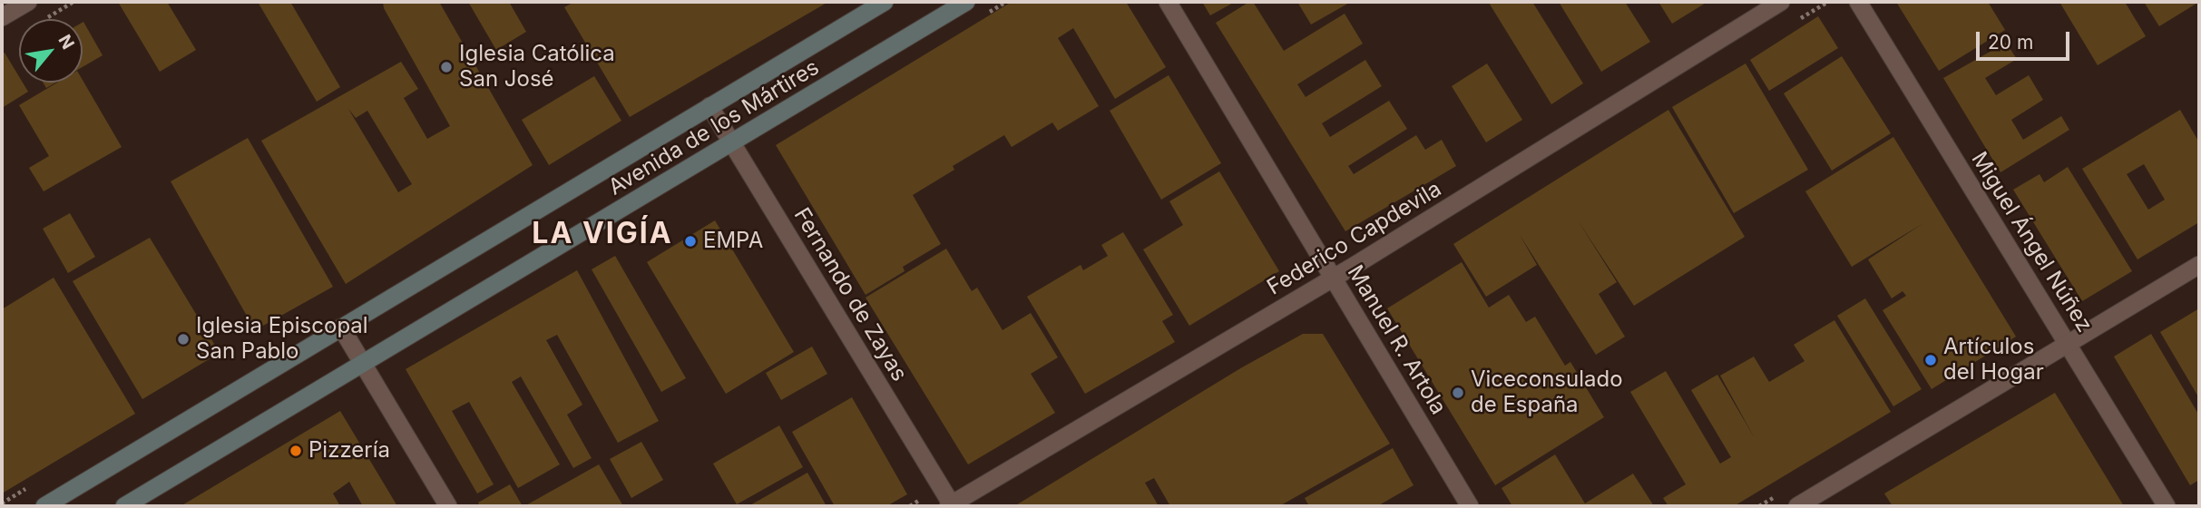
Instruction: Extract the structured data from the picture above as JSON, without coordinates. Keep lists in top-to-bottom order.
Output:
{
  "streets": {
    "main road": ["Avenida de los Mártires"],
    "street": [
      "Federico Capdevila",
      "Miguel Ángel Núñez",
      "Fernando de Zayas",
      "Manuel R. Artola"
    ]
  },
  "crossings": [
    ["Avenida de los Mártires", "Fernando de Zayas"],
    ["Federico Capdevila", "Fernando de Zayas"],
    ["Federico Capdevila", "Manuel R. Artola"]
  ],
  "districts": ["LA VIGÍA"],
  "places": [
    "Iglesia Católica San José",
    "EMPA",
    "Iglesia Episcopal San Pablo",
    "Artículos del Hogar",
    "Viceconsulado de España",
    "Pizzería"
  ],
  "scale_bar": "20 m",
  "north": "top right"
}
